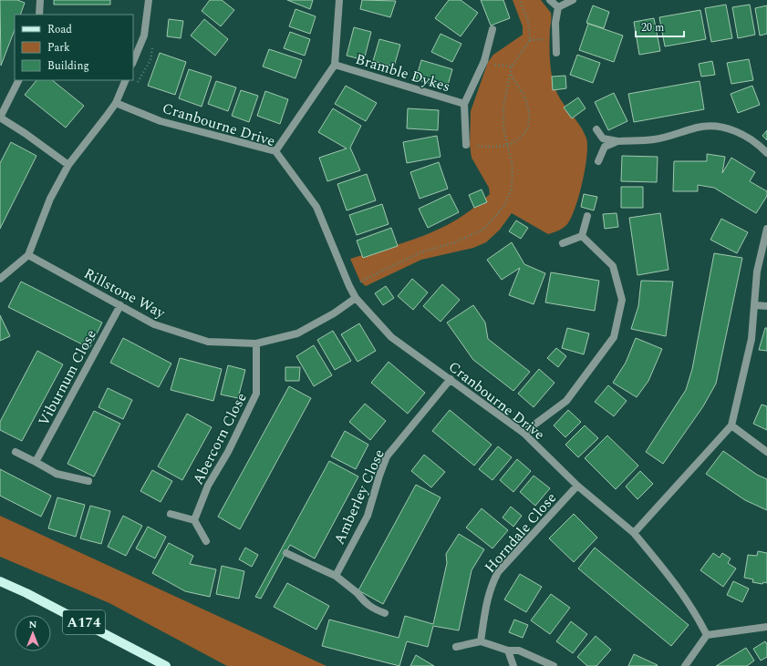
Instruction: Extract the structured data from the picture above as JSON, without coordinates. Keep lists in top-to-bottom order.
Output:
{
  "streets": {
    "main road": ["A174"],
    "street": [
      "Bramble Dykes",
      "Cranbourne Drive",
      "Rillstone Way",
      "Viburnum Close",
      "Abercorn Close",
      "Amberley Close",
      "Horndale Close"
    ]
  },
  "crossings": [
    ["Cranbourne Drive", "Rillstone Way"],
    ["Cranbourne Drive", "Amberley Close"],
    ["Cranbourne Drive", "Horndale Close"],
    ["Rillstone Way", "Viburnum Close"],
    ["Rillstone Way", "Abercorn Close"]
  ],
  "legend": ["Road", "Park", "Building"],
  "scale_bar": "20 m",
  "north": "top"
}
